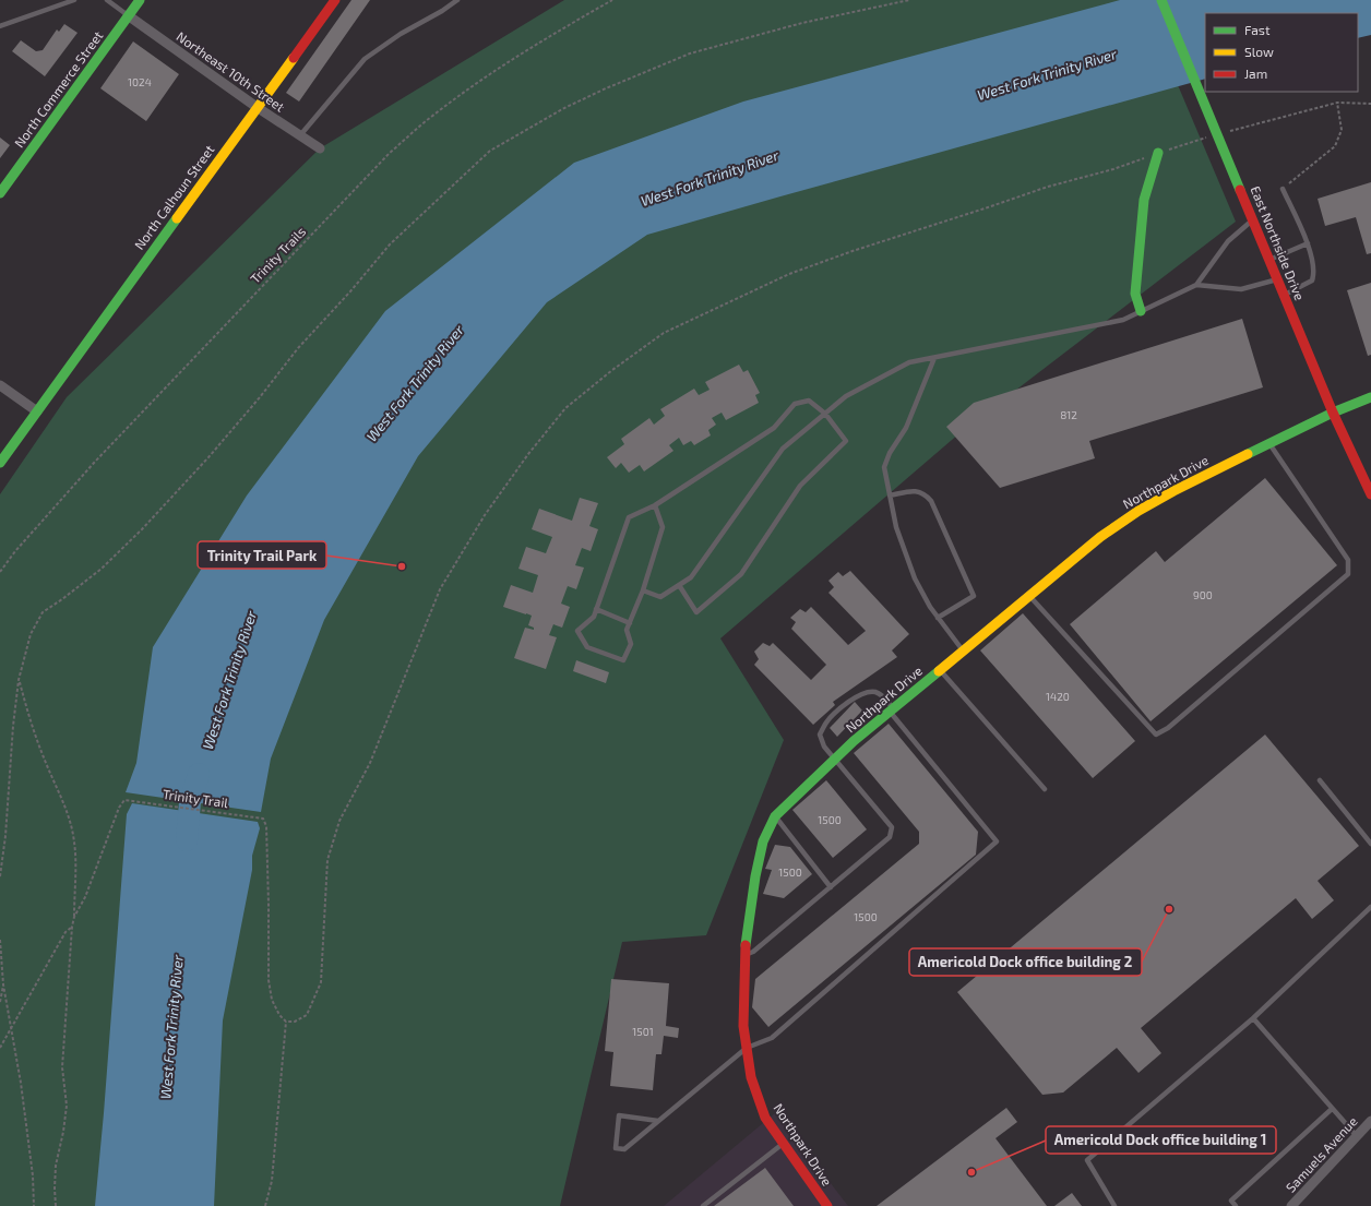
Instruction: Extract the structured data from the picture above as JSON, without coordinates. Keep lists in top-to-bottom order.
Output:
{
  "streets": {
    "street": [
      "Northeast 10th Street",
      "North Commerce Street",
      "North Calhoun Street",
      "East Northside Drive",
      "Northpark Drive",
      "Samuels Avenue"
    ],
    "path": ["Trinity Trails", "Trinity Trail"]
  },
  "crossings": [
    ["Northeast 10th Street", "North Commerce Street"],
    ["Northeast 10th Street", "North Calhoun Street"],
    ["East Northside Drive", "Northpark Drive"]
  ],
  "water": ["West Fork Trinity River"],
  "places": ["Trinity Trail Park", "Americold Dock office building 2", "Americold Dock office building 1"],
  "house_numbers": [
    "1024",
    "812",
    "900",
    "1420",
    "1500",
    "1500",
    "1500",
    "1501"
  ],
  "legend": ["Fast", "Slow", "Jam"]
}
